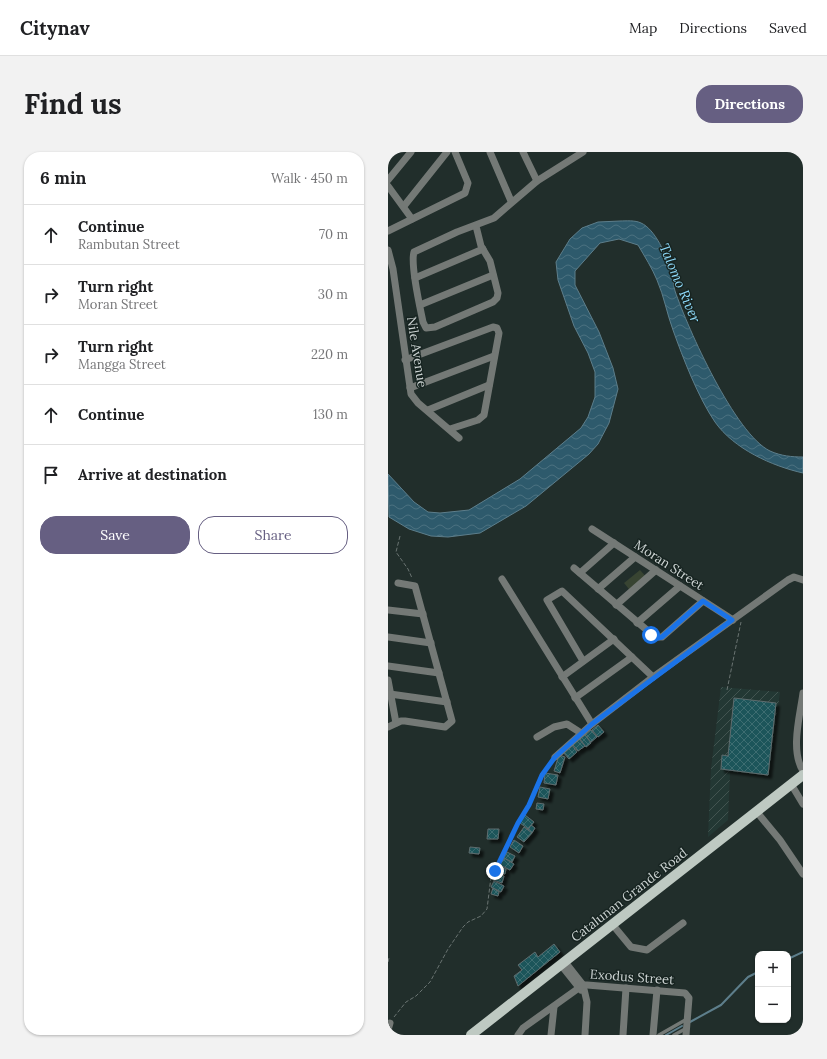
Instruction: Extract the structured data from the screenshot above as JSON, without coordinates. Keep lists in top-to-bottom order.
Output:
{
  "streets": {
    "main road": ["Catalunan Grande Road"],
    "street": ["Nile Avenue", "Moran Street", "Exodus Street"]
  },
  "water": ["Talomo River"],
  "page": {
    "header": "Citynav",
    "nav": ["Map", "Directions", "Saved"],
    "buttons": [
      "Directions",
      ["Save", "Share"]
    ],
    "title": "Find us",
    "heading": ["6 min", "Walk · 450 m"],
    "list": [
      ["Continue", "Rambutan Street", "70 m"],
      ["Turn right", "Moran Street", "30 m"],
      ["Turn right", "Mangga Street", "220 m"],
      ["Continue", "130 m"],
      "Arrive at destination"
    ],
    "map_buttons": ["+", "−"]
  }
}
